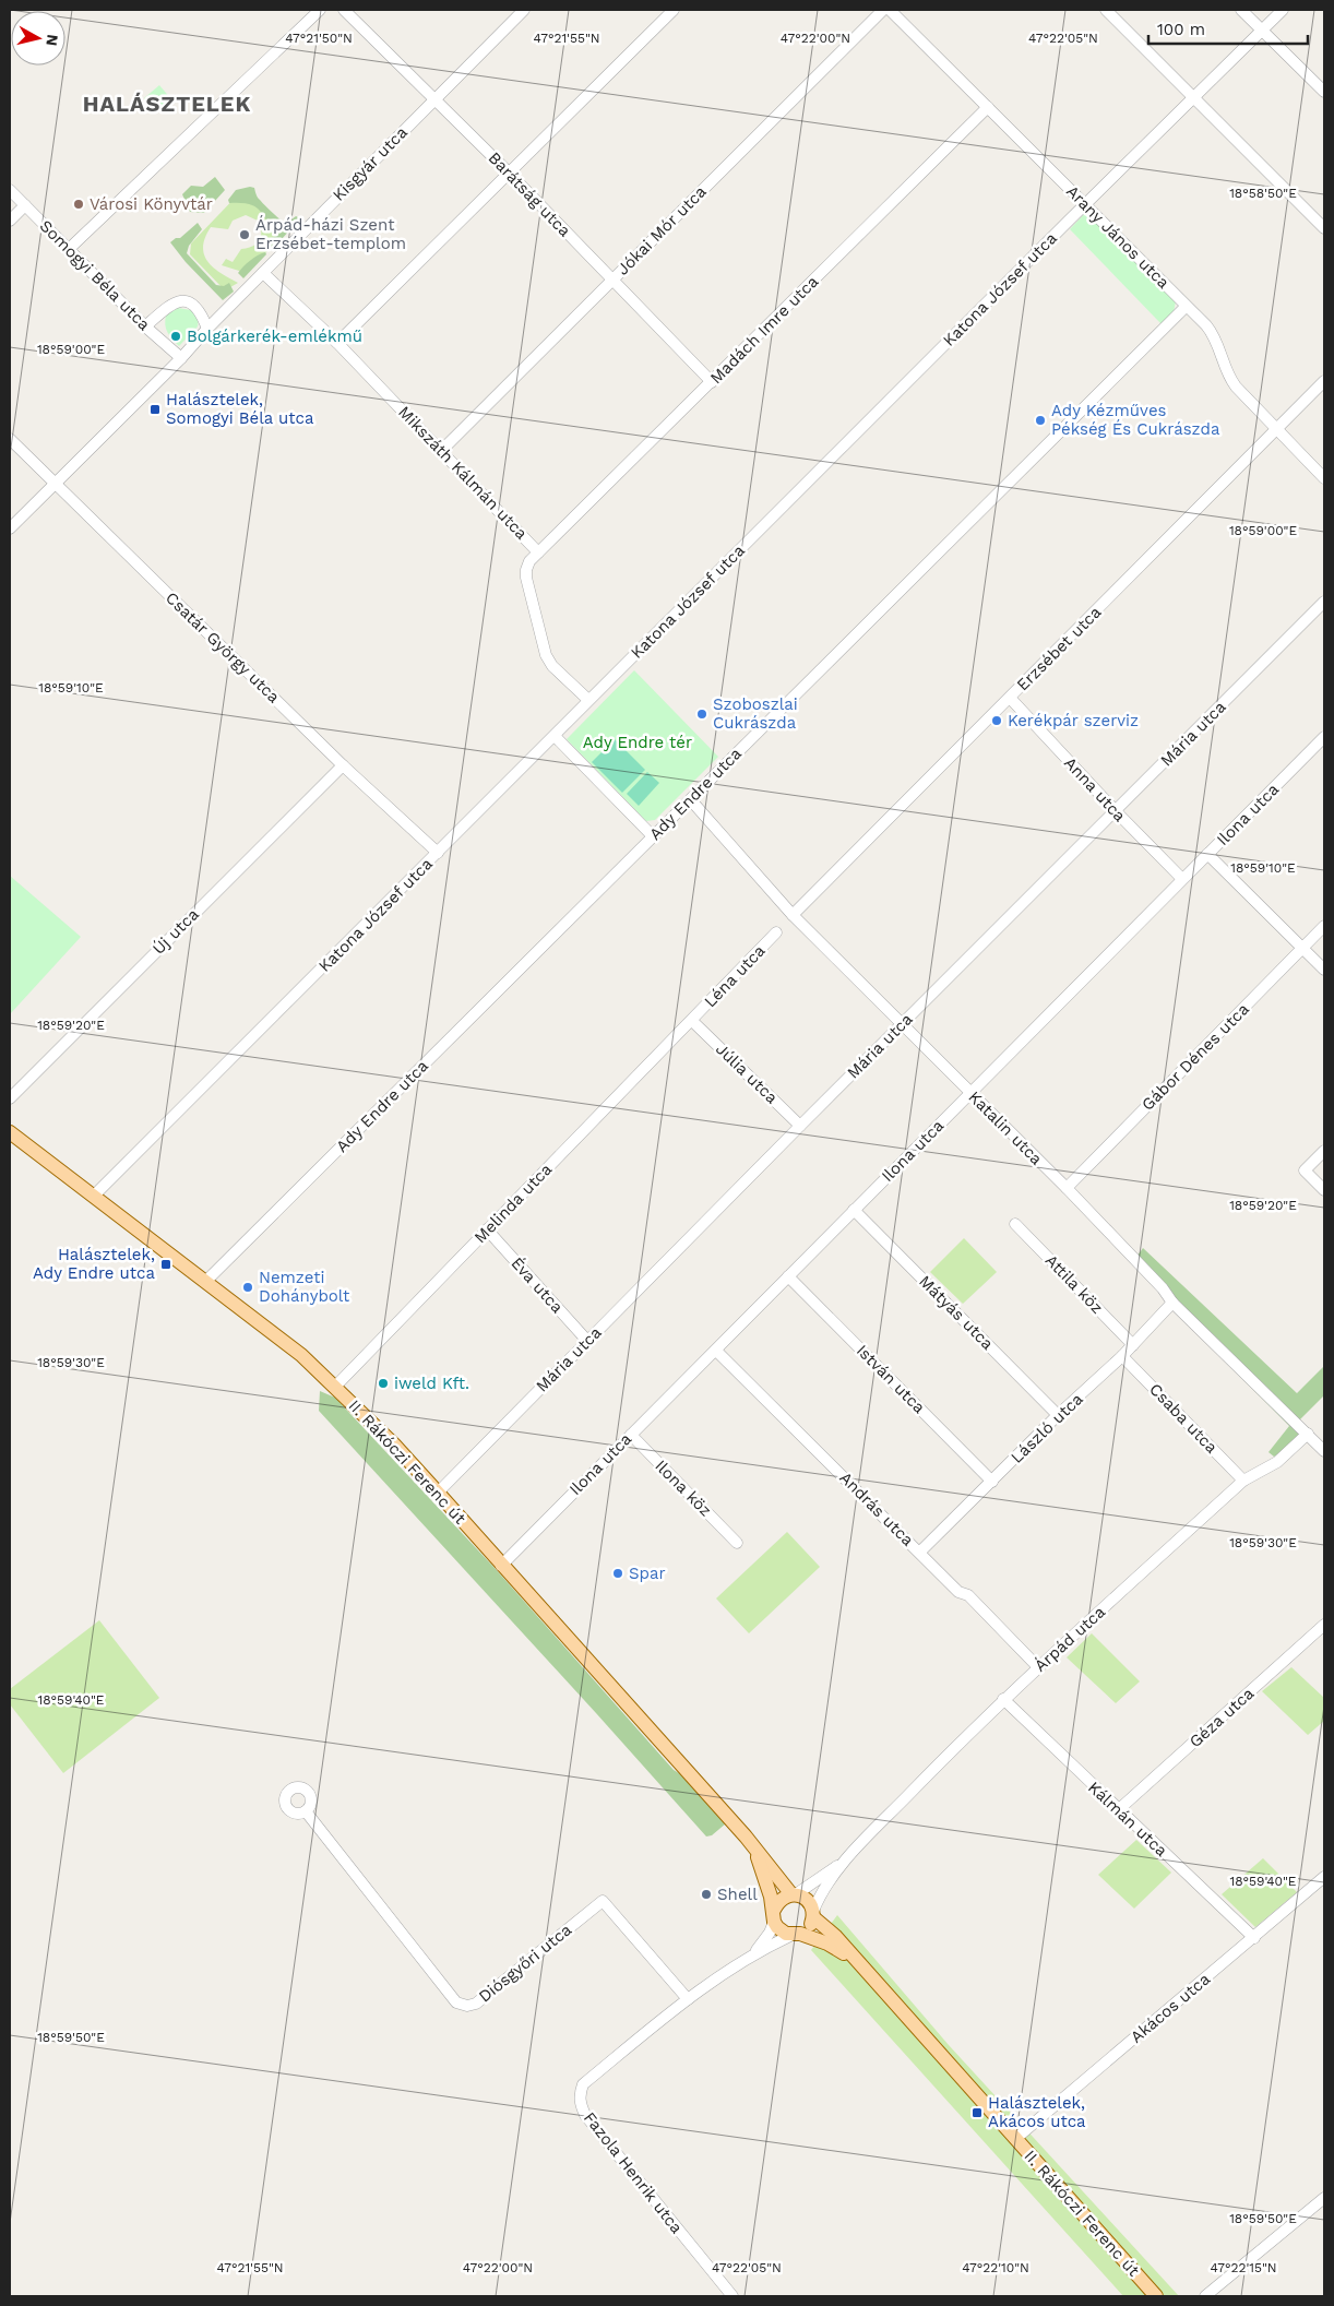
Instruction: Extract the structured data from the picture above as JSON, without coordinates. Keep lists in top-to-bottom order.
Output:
{
  "streets": {
    "main road": ["II. Rákóczi Ferenc út"],
    "street": [
      "Kisgyár utca",
      "Barátság utca",
      "Jókai Mór utca",
      "Arany János utca",
      "Somogyi Béla utca",
      "Katona József utca",
      "Madách Imre utca",
      "Mikszáth Kálmán utca",
      "Csatár György utca",
      "Erzsébet utca",
      "Mária utca",
      "Anna utca",
      "Ady Endre utca",
      "Ilona utca",
      "Új utca",
      "Léna utca",
      "Gábor Dénes utca",
      "Júlia utca",
      "Katalin utca",
      "Melinda utca",
      "Attila köz",
      "Éva utca",
      "Mátyás utca",
      "István utca",
      "Csaba utca",
      "László utca",
      "Ilona köz",
      "András utca",
      "Árpád utca",
      "Géza utca",
      "Kálmán utca",
      "Diósgyőri utca",
      "Akácos utca",
      "Fazola Henrik utca"
    ]
  },
  "crossings": [
    ["Kisgyár utca", "Barátság utca"],
    ["Kisgyár utca", "Somogyi Béla utca"],
    ["Kisgyár utca", "Mikszáth Kálmán utca"],
    ["Kisgyár utca", "Csatár György utca"],
    ["Barátság utca", "Jókai Mór utca"],
    ["Barátság utca", "Madách Imre utca"],
    ["Jókai Mór utca", "Mikszáth Kálmán utca"],
    ["Arany János utca", "Katona József utca"],
    ["Arany János utca", "Madách Imre utca"],
    ["Arany János utca", "Erzsébet utca"],
    ["Arany János utca", "Ady Endre utca"],
    ["Katona József utca", "Mikszáth Kálmán utca"],
    ["Katona József utca", "Csatár György utca"],
    ["Katona József utca", "II. Rákóczi Ferenc út"],
    ["Madách Imre utca", "Mikszáth Kálmán utca"],
    ["Csatár György utca", "Új utca"],
    ["Erzsébet utca", "Anna utca"],
    ["Erzsébet utca", "Katalin utca"],
    ["Mária utca", "Anna utca"],
    ["Mária utca", "Júlia utca"],
    ["Mária utca", "Katalin utca"],
    ["Mária utca", "Éva utca"],
    ["Mária utca", "II. Rákóczi Ferenc út"],
    ["Anna utca", "Ilona utca"],
    ["Ady Endre utca", "Katalin utca"],
    ["Ady Endre utca", "II. Rákóczi Ferenc út"],
    ["Ilona utca", "Katalin utca"],
    ["Ilona utca", "Mátyás utca"],
    ["Ilona utca", "István utca"],
    ["Ilona utca", "II. Rákóczi Ferenc út"],
    ["Ilona utca", "Ilona köz"],
    ["Ilona utca", "András utca"],
    ["Léna utca", "Júlia utca"],
    ["Léna utca", "Melinda utca"],
    ["Gábor Dénes utca", "Katalin utca"],
    ["Júlia utca", "Melinda utca"],
    ["Katalin utca", "László utca"],
    ["Katalin utca", "Árpád utca"],
    ["Melinda utca", "Éva utca"],
    ["Melinda utca", "II. Rákóczi Ferenc út"],
    ["Attila köz", "László utca"],
    ["Mátyás utca", "László utca"],
    ["István utca", "László utca"],
    ["Csaba utca", "László utca"],
    ["Csaba utca", "Árpád utca"],
    ["László utca", "András utca"],
    ["II. Rákóczi Ferenc út", "Árpád utca"],
    ["II. Rákóczi Ferenc út", "Akácos utca"],
    ["András utca", "Árpád utca"],
    ["Árpád utca", "Kálmán utca"],
    ["Géza utca", "Kálmán utca"],
    ["Kálmán utca", "Akácos utca"],
    ["Diósgyőri utca", "Fazola Henrik utca"]
  ],
  "districts": ["HALÁSZTELEK"],
  "parks": ["Ady Endre tér"],
  "places": {
    "other": [
      "Városi Könyvtár",
      "Árpád-házi Szent Erzsébet-templom",
      "Bolgárkerék-emlékmű",
      "Ady Kézműves Pékség És Cukrászda",
      "Szoboszlai Cukrászda",
      "Kerékpár szerviz",
      "Nemzeti Dohánybolt",
      "iweld Kft.",
      "Spar",
      "Shell"
    ],
    "transit": ["Halásztelek, Somogyi Béla utca", "Halásztelek, Ady Endre utca", "Halásztelek, Akácos utca"]
  },
  "scale_bar": "100 m",
  "north": "right",
  "coordinates": [
    "47°21'50\"N",
    "47°21'55\"N",
    "47°22'00\"N",
    "47°22'05\"N",
    "18°58'50\"E",
    "18°59'00\"E",
    "18°59'10\"E",
    "18°59'20\"E",
    "18°59'30\"E",
    "18°59'40\"E",
    "18°59'50\"E",
    "47°22'10\"N",
    "47°22'15\"N"
  ]
}
